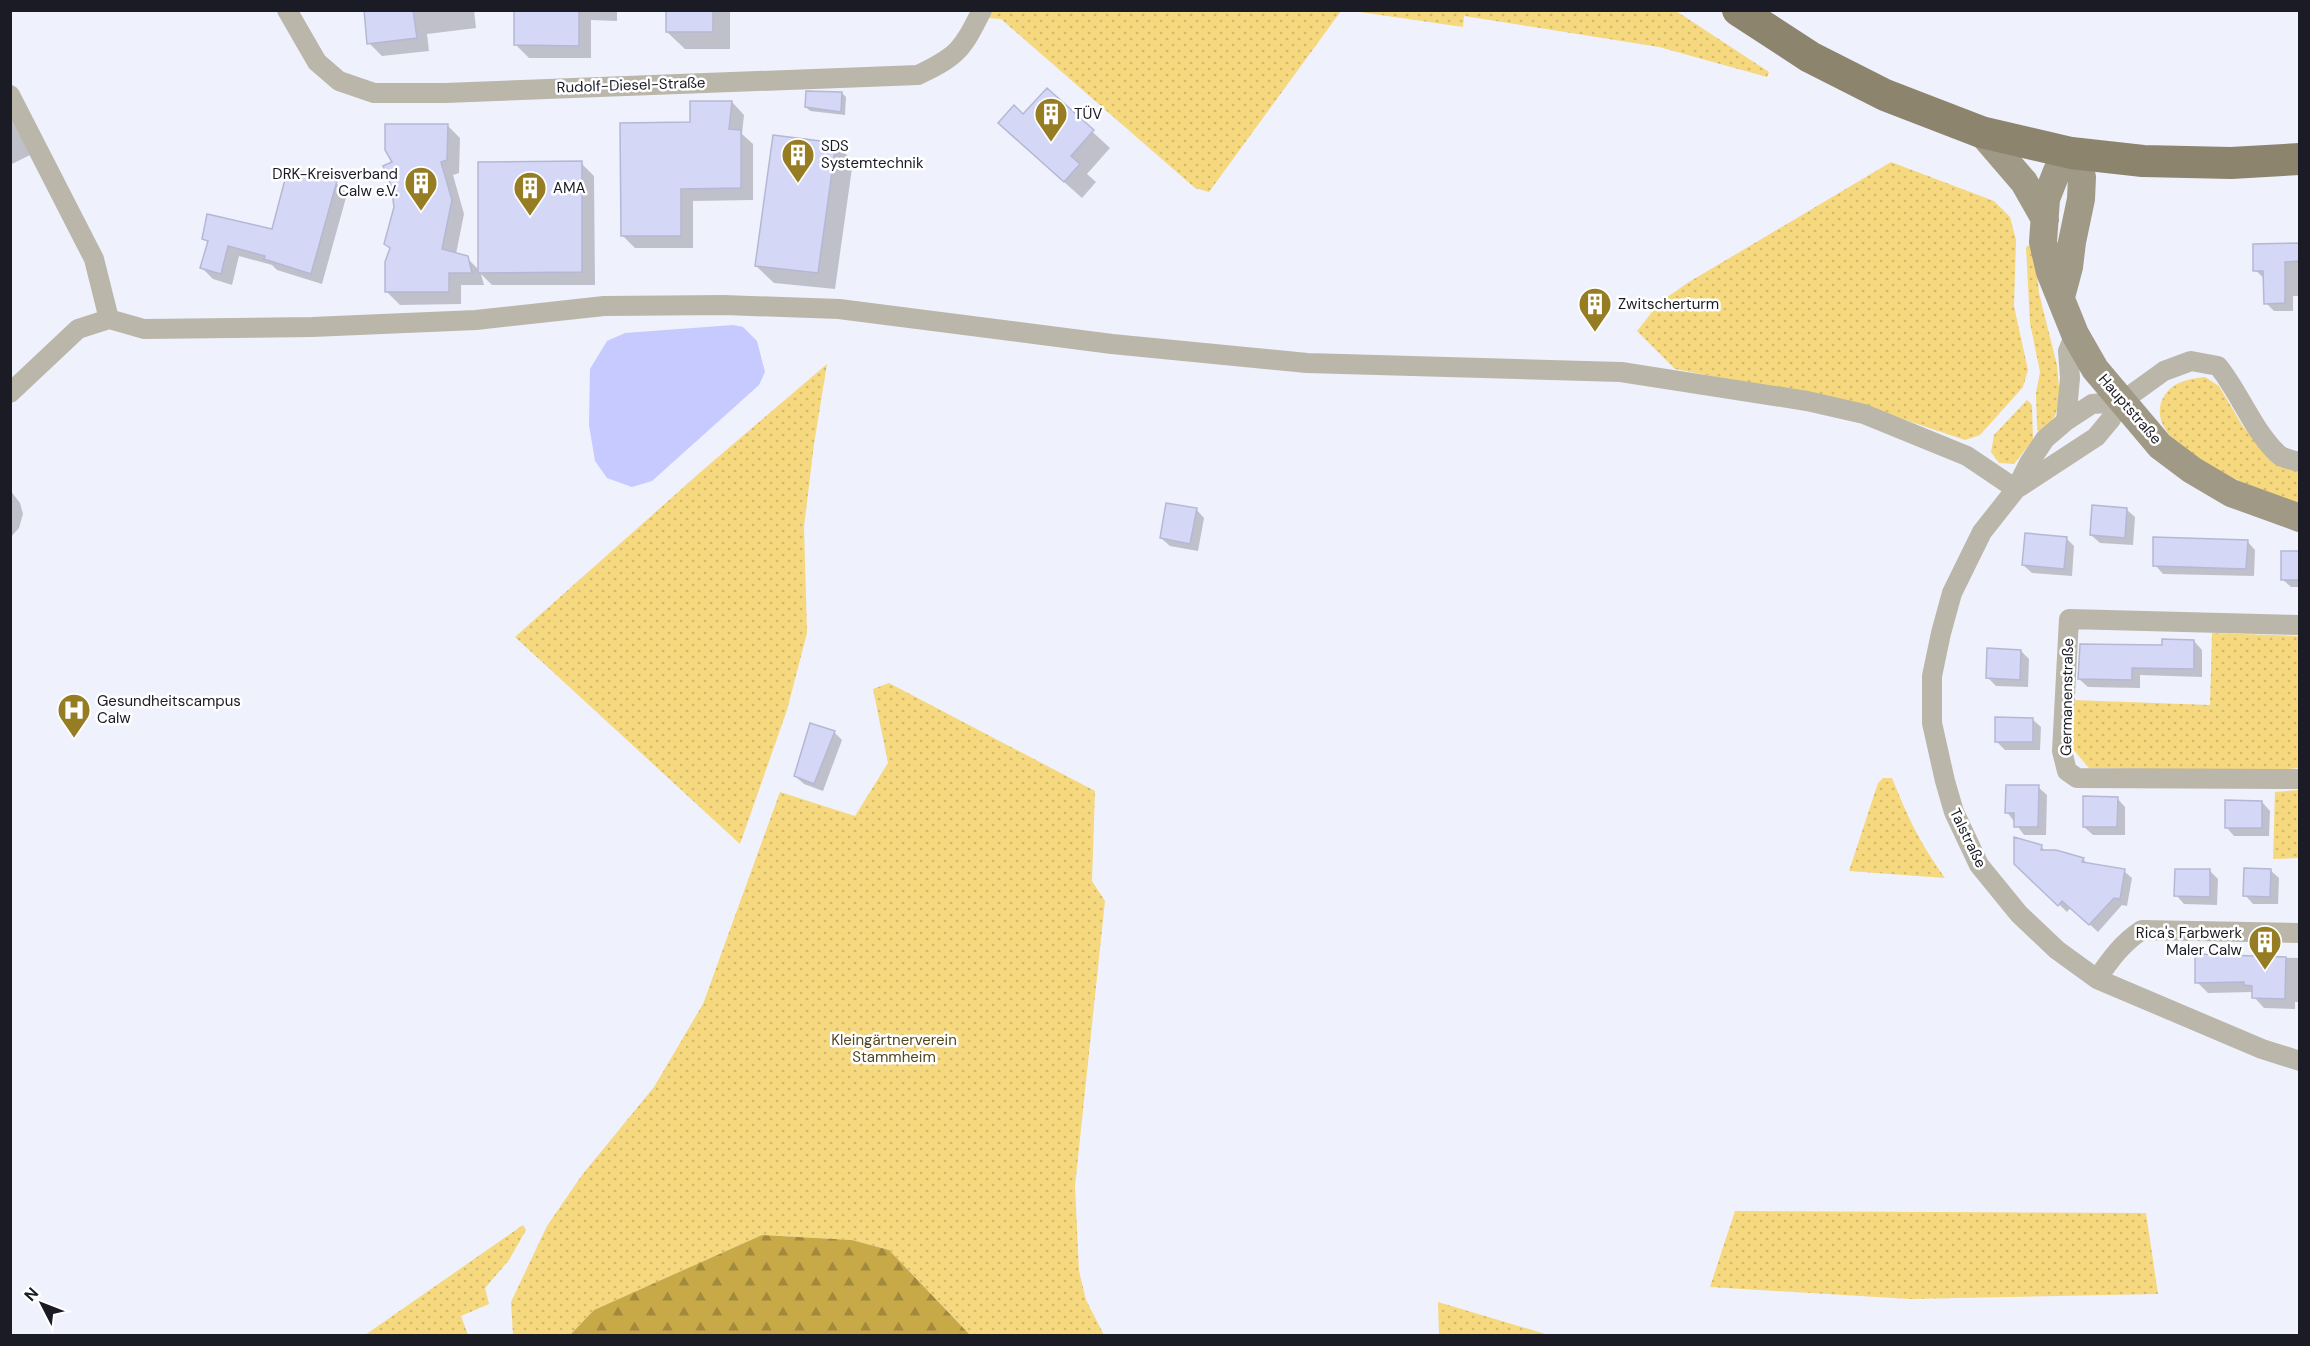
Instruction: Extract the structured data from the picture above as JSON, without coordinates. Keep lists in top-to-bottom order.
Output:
{
  "streets": {
    "street": [
      "Rudolf-Diesel-Straße",
      "Hauptstraße",
      "Germanenstraße",
      "Talstraße"
    ]
  },
  "crossings": [
    ["Hauptstraße", "Talstraße"]
  ],
  "parks": ["Kleingärtnerverein Stammheim"],
  "places": {
    "building": [
      "TÜV",
      "SDS Systemtechnik",
      "DRK-Kreisverband Calw e.V.",
      "AMA",
      "Zwitscherturm",
      "Rica's Farbwerk Maler Calw"
    ],
    "hospital": ["Gesundheitscampus Calw"]
  },
  "north": "top left"
}
